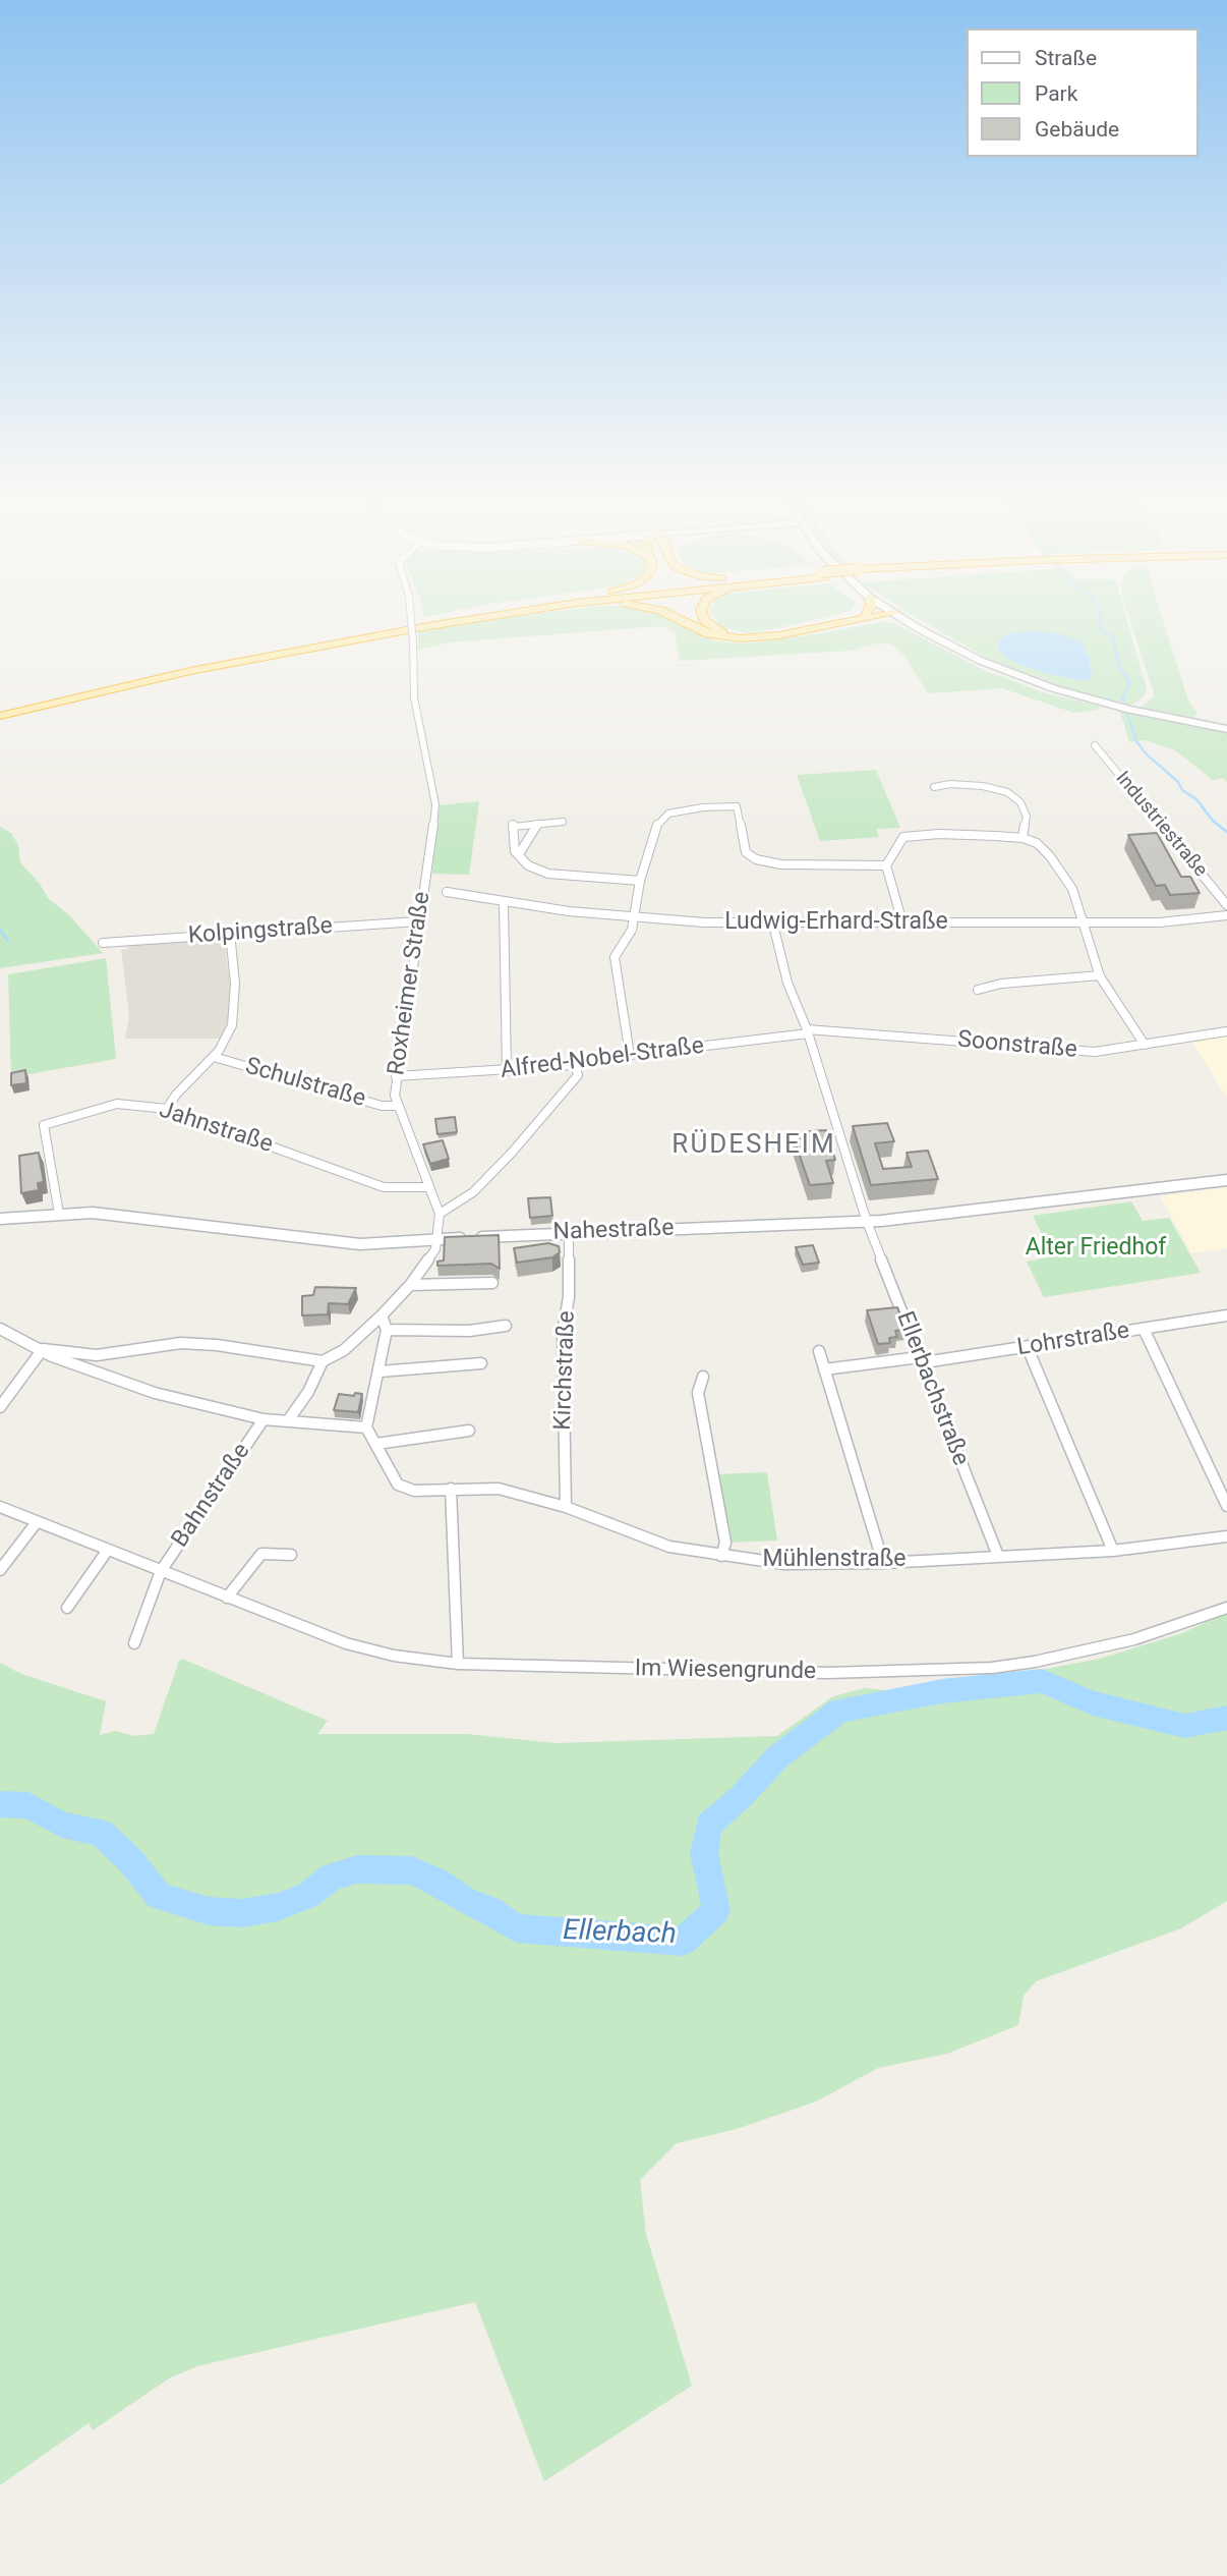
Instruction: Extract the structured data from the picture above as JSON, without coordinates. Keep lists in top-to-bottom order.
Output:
{
  "streets": {
    "street": [
      "Industriestraße",
      "Ludwig-Erhard-Straße",
      "Kolpingstraße",
      "Roxheimer Straße",
      "Soonstraße",
      "Alfred-Nobel-Straße",
      "Schulstraße",
      "Jahnstraße",
      "Nahestraße",
      "Lohrstraße",
      "Kirchstraße",
      "Ellerbachstraße",
      "Bahnstraße",
      "Mühlenstraße",
      "Im Wiesengrunde"
    ]
  },
  "crossings": [
    ["Ludwig-Erhard-Straße", "Ellerbachstraße"],
    ["Kolpingstraße", "Roxheimer Straße"],
    ["Kolpingstraße", "Schulstraße"],
    ["Roxheimer Straße", "Alfred-Nobel-Straße"],
    ["Roxheimer Straße", "Schulstraße"],
    ["Roxheimer Straße", "Jahnstraße"],
    ["Roxheimer Straße", "Nahestraße"],
    ["Soonstraße", "Alfred-Nobel-Straße"],
    ["Soonstraße", "Ellerbachstraße"],
    ["Alfred-Nobel-Straße", "Ellerbachstraße"],
    ["Schulstraße", "Jahnstraße"],
    ["Jahnstraße", "Nahestraße"],
    ["Nahestraße", "Kirchstraße"],
    ["Nahestraße", "Ellerbachstraße"],
    ["Lohrstraße", "Ellerbachstraße"],
    ["Kirchstraße", "Mühlenstraße"],
    ["Ellerbachstraße", "Mühlenstraße"],
    ["Bahnstraße", "Im Wiesengrunde"]
  ],
  "districts": ["RÜDESHEIM"],
  "water": ["Ellerbach"],
  "parks": ["Alter Friedhof"],
  "legend": ["Straße", "Park", "Gebäude"]
}
